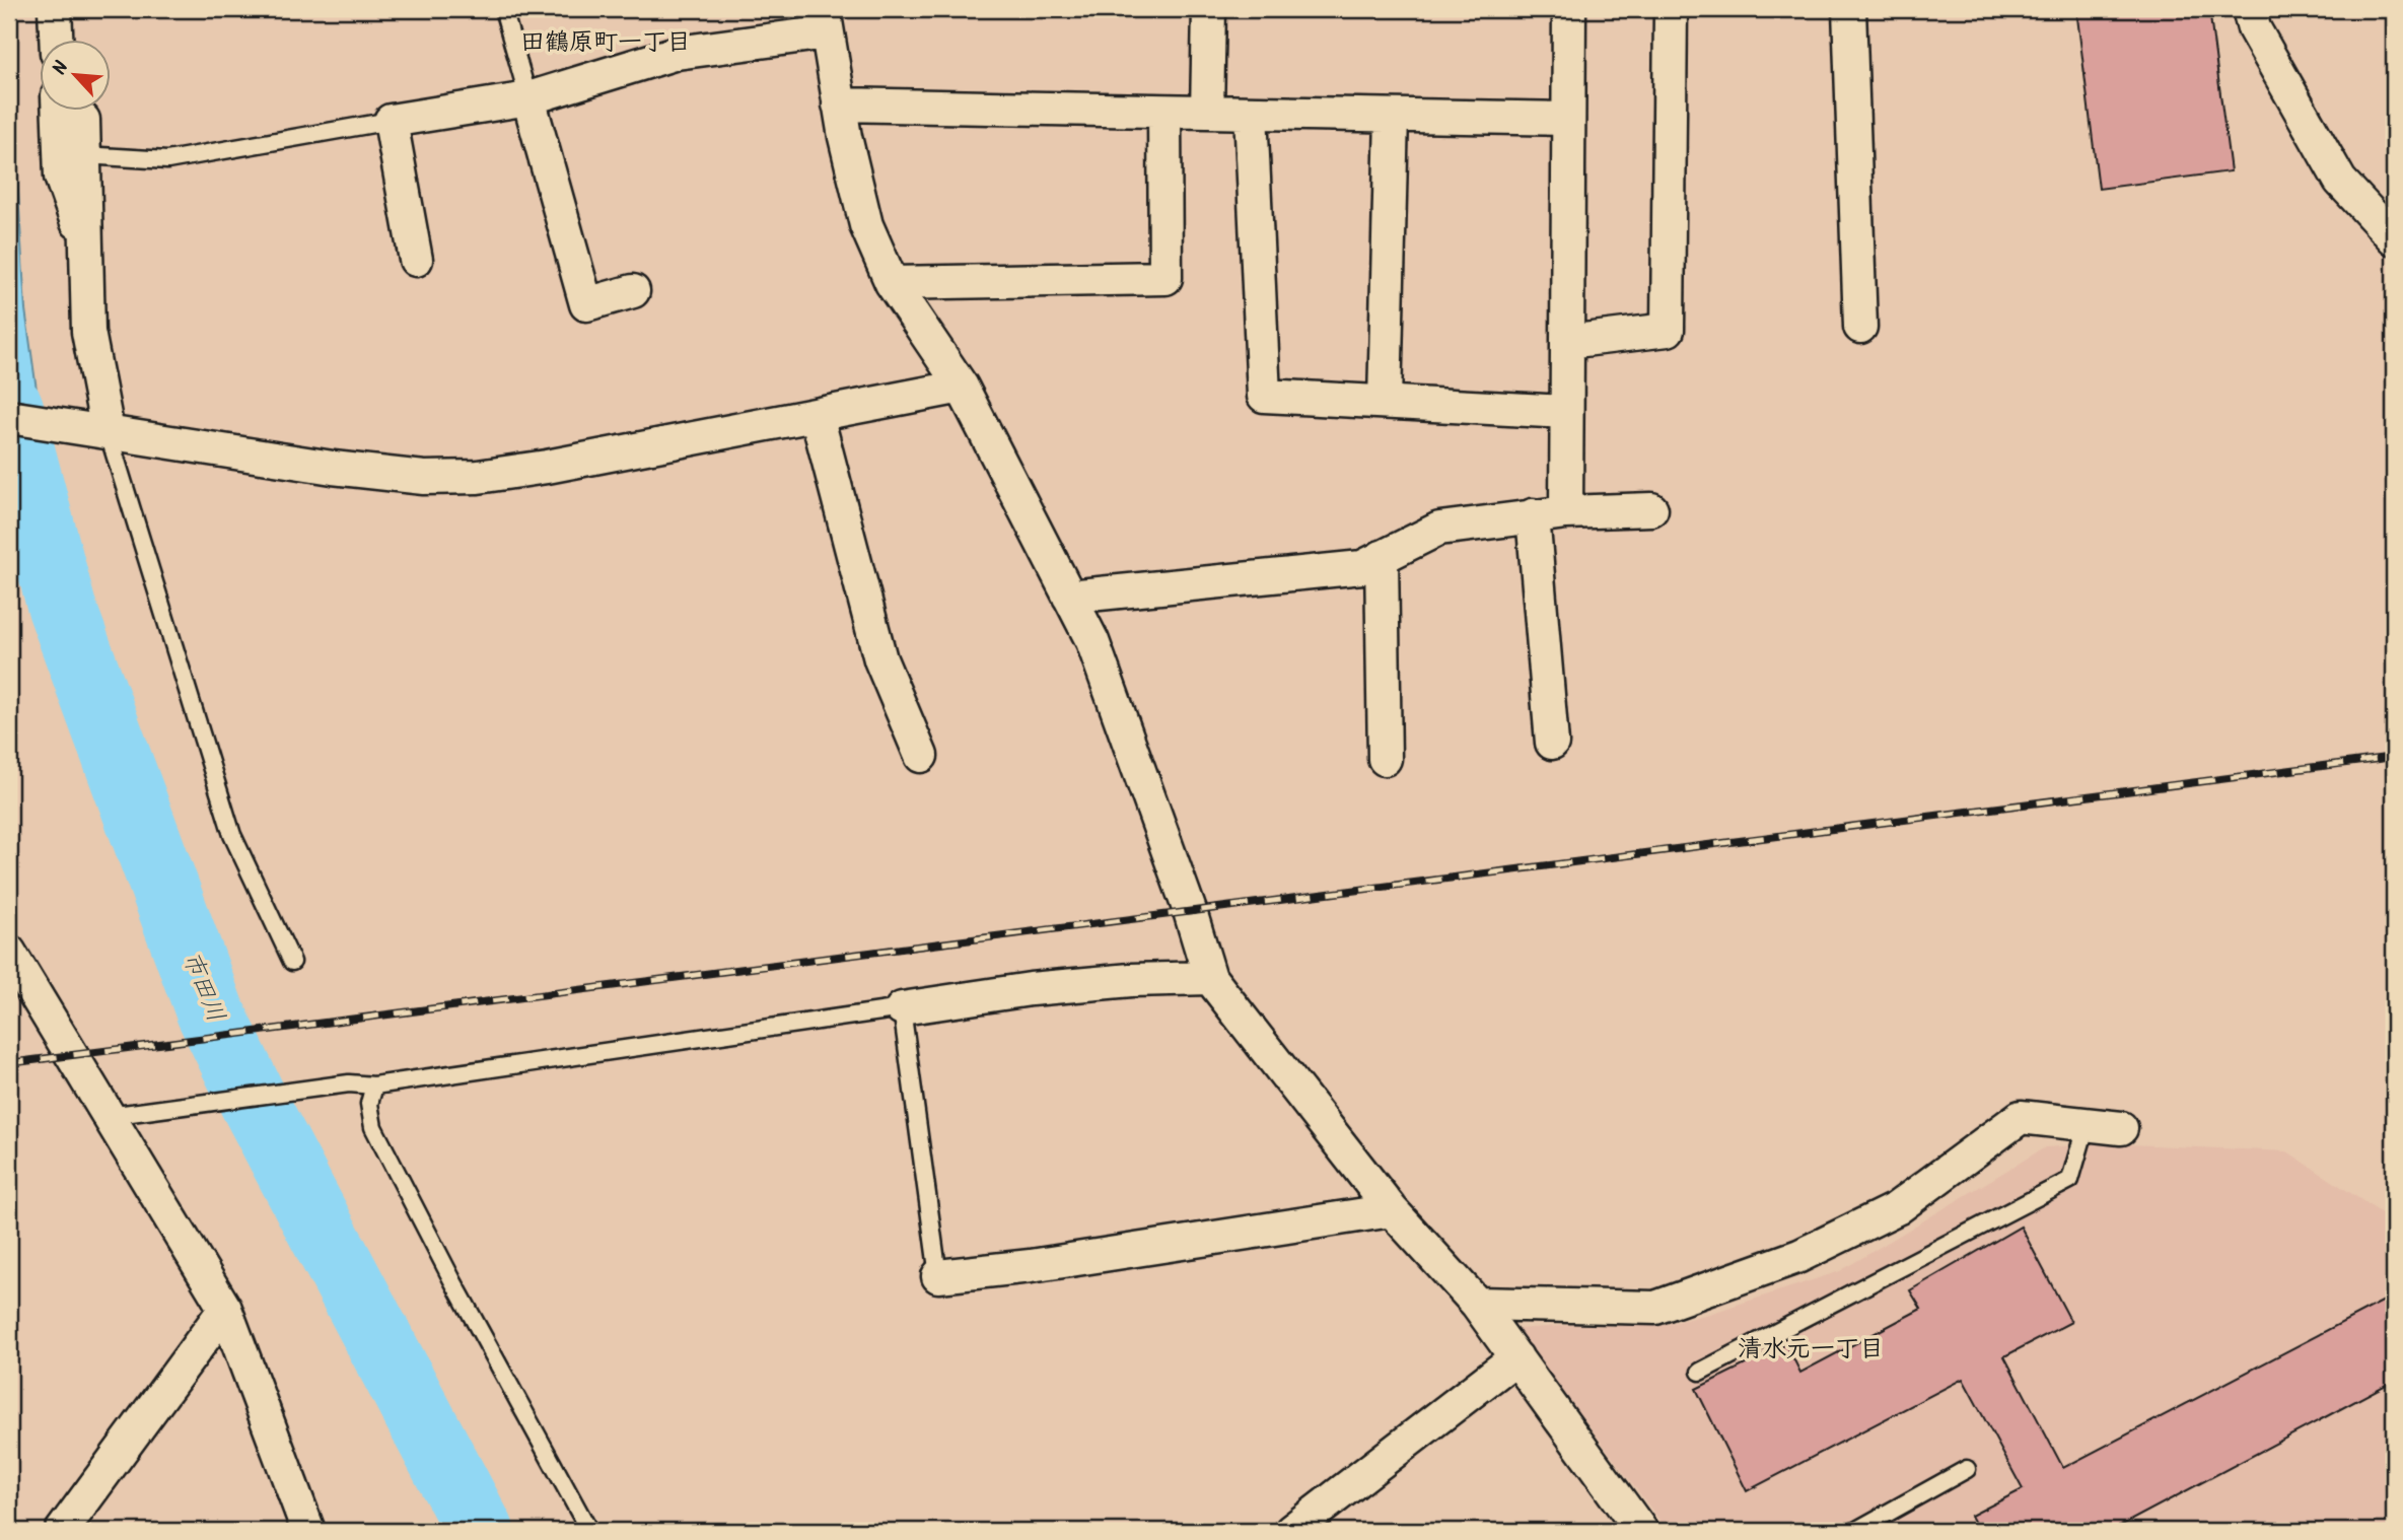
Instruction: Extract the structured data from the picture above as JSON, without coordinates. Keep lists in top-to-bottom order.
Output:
{
  "districts": ["田鶴原町一丁目", "清水元一丁目"],
  "water": ["市田川"],
  "north": "top left"
}
